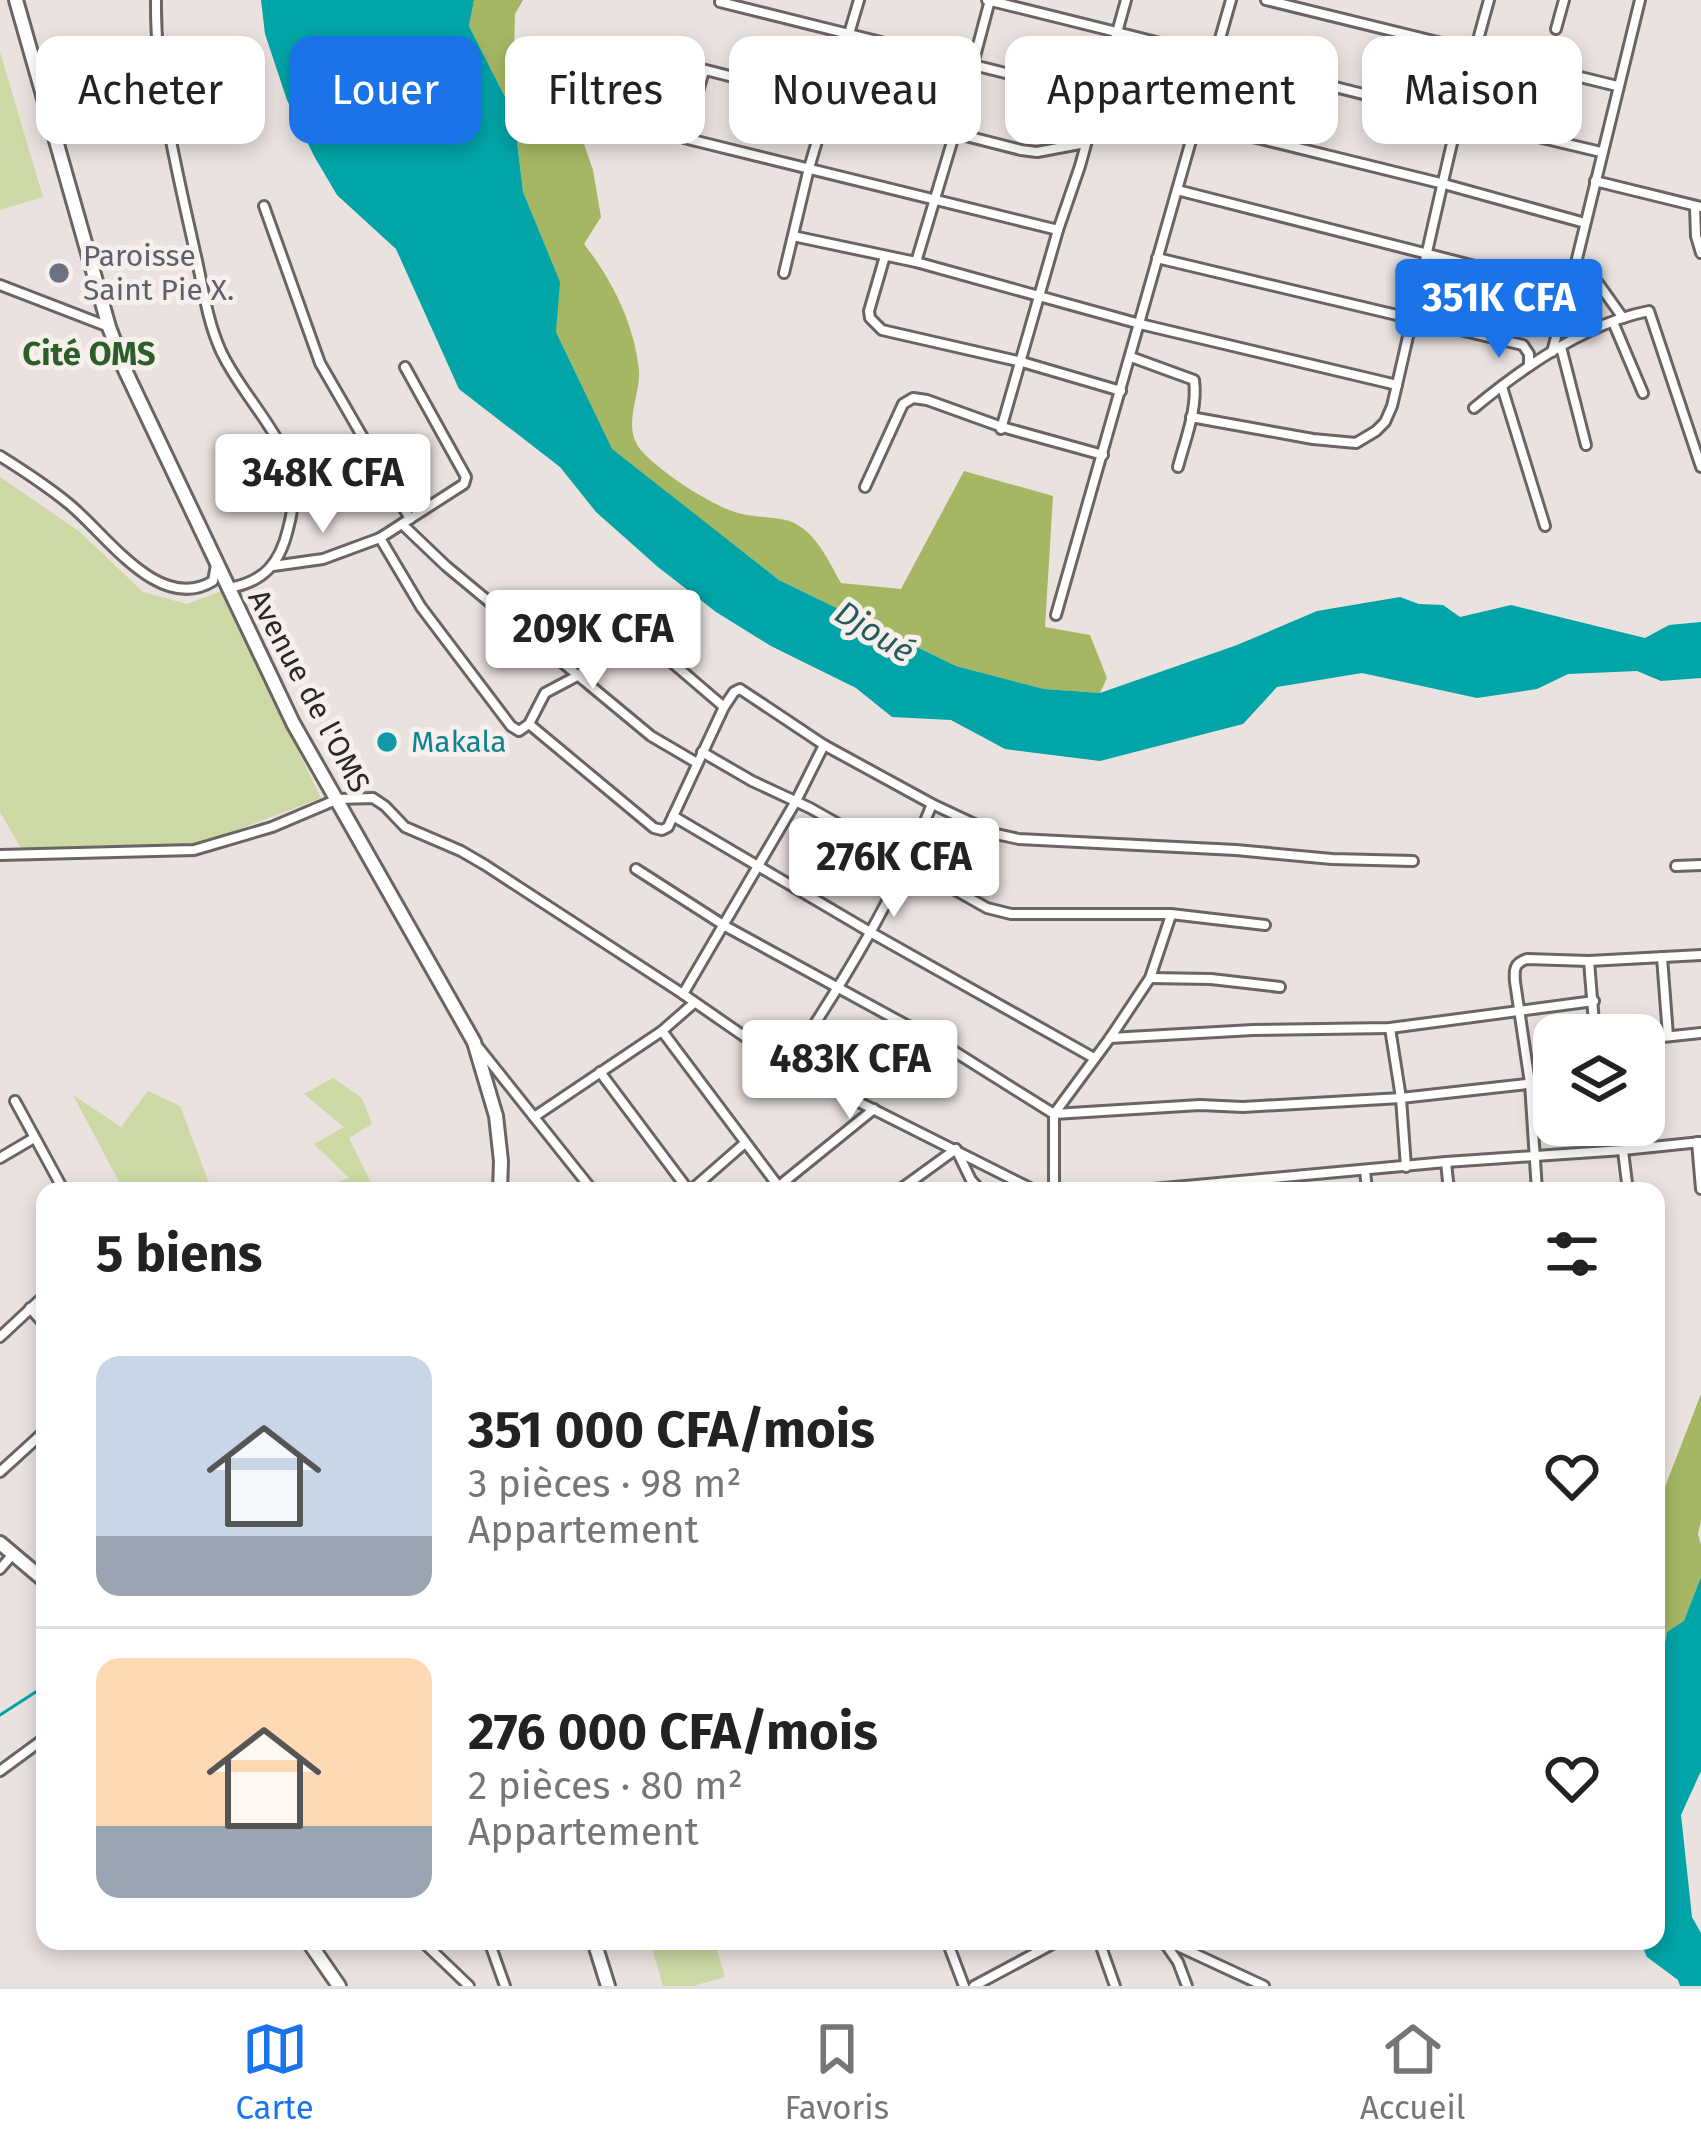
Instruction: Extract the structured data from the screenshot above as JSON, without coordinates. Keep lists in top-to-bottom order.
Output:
{
  "streets": {
    "street": ["Avenue de l'OMS"]
  },
  "districts": ["Cité OMS"],
  "water": ["Djoué"],
  "places": ["Paroisse Saint Pie X.", "Makala"],
  "page": {
    "chip": [
      "Acheter",
      "Louer",
      "Filtres",
      "Nouveau",
      "Appartement",
      "Maison"
    ],
    "price": [
      "351K CFA",
      "348K CFA",
      "209K CFA",
      "276K CFA",
      "483K CFA"
    ],
    "heading": "5 biens",
    "list": [
      {
        "name": "351 000 CFA/mois",
        "note": "3 pièces · 98 m² · Appartement"
      },
      {
        "name": "276 000 CFA/mois",
        "note": "2 pièces · 80 m² · Appartement"
      }
    ],
    "tabs": ["Carte", "Favoris", "Accueil"]
  }
}
